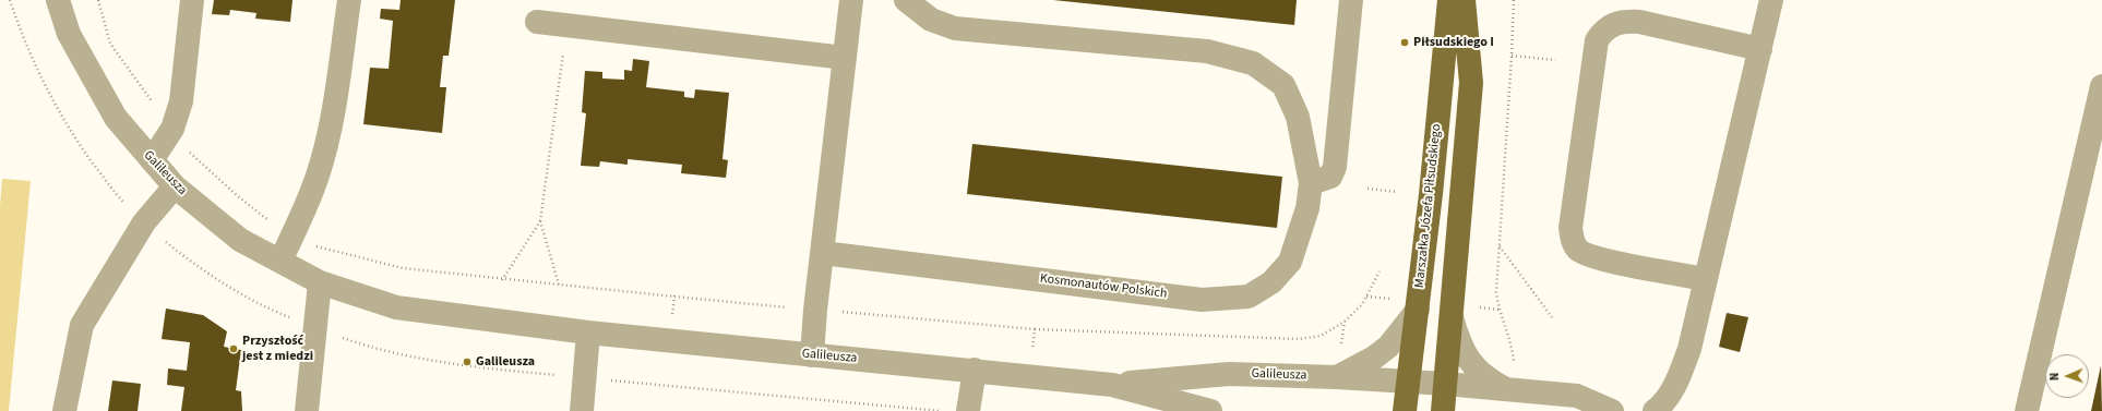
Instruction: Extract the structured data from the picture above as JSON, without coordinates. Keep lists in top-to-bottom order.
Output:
{
  "streets": {
    "main road": ["Marszałka Józefa Piłsudskiego"],
    "street": ["Galileusza", "Kosmonautów Polskich"]
  },
  "crossings": [
    ["Galileusza", "Marszałka Józefa Piłsudskiego"]
  ],
  "places": ["Piłsudskiego I", "Przyszłość jest z miedzi", "Galileusza"],
  "north": "left"
}
